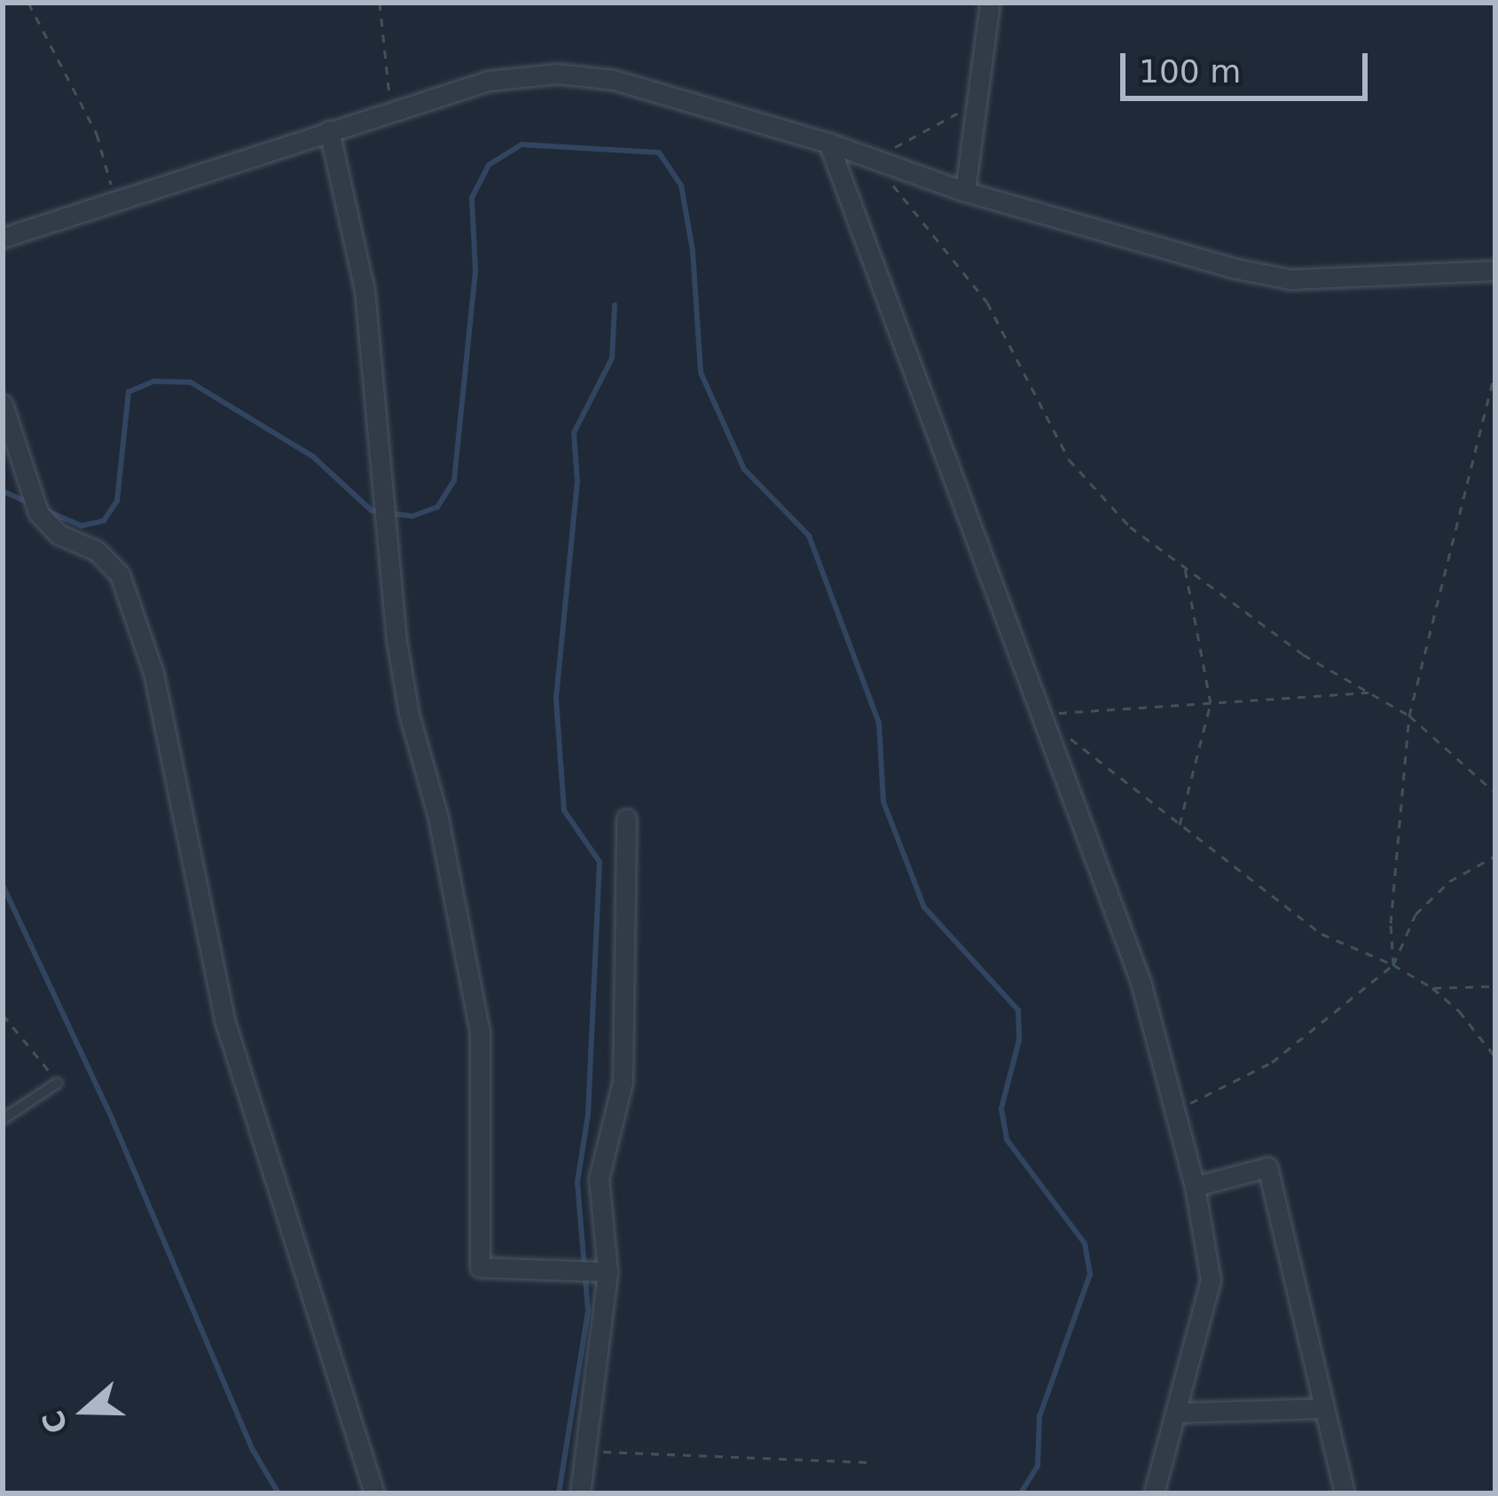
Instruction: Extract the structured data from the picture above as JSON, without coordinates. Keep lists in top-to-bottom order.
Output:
{
  "scale_bar": "100 m",
  "north": "left"
}
